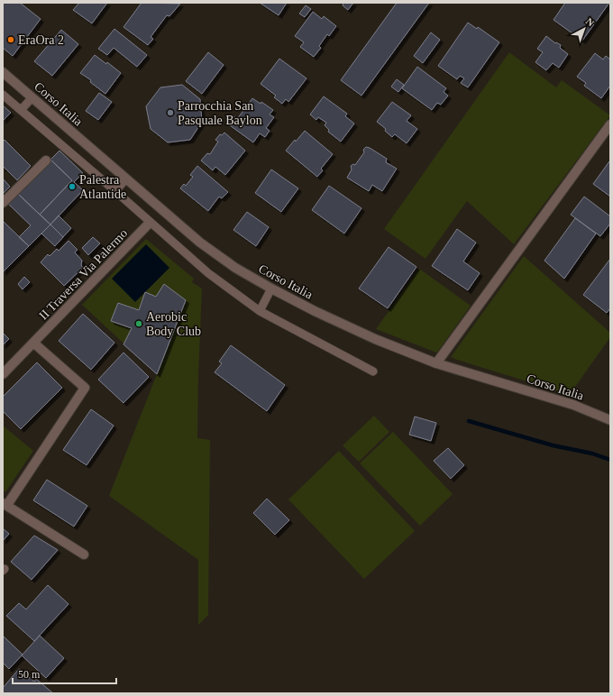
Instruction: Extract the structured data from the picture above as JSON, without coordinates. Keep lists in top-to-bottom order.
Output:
{
  "streets": {
    "street": ["Corso Italia", "II Traversa Via Palermo"]
  },
  "places": [
    "EraOra 2",
    "Parrocchia San Pasquale Baylon",
    "Palestra Atlantide",
    "Aerobic Body Club"
  ],
  "scale_bar": "50 m",
  "north": "top right"
}
